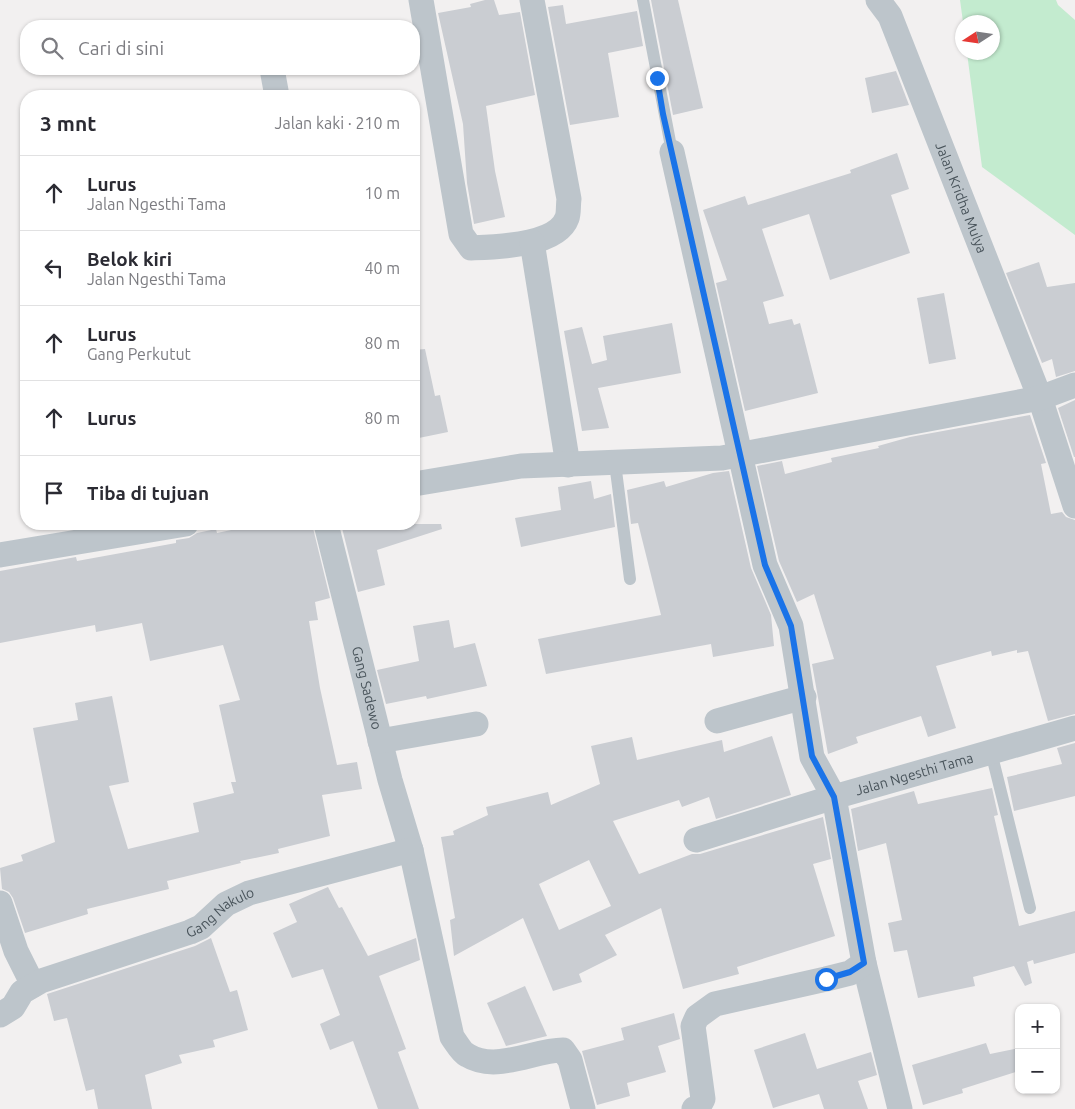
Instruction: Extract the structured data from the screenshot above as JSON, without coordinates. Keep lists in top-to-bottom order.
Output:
{
  "streets": {
    "street": [
      "Jalan Kridha Mulya",
      "Gang Sadewo",
      "Jalan Ngesthi Tama",
      "Gang Nakulo"
    ]
  },
  "crossings": [
    ["Gang Sadewo", "Gang Nakulo"]
  ],
  "north": "left",
  "page": {
    "search": "Cari di sini",
    "heading": ["3 mnt", "Jalan kaki · 210 m"],
    "list": [
      ["Lurus", "Jalan Ngesthi Tama", "10 m"],
      ["Belok kiri", "Jalan Ngesthi Tama", "40 m"],
      ["Lurus", "Gang Perkutut", "80 m"],
      ["Lurus", "80 m"],
      "Tiba di tujuan"
    ],
    "map_buttons": ["+", "−"]
  }
}
